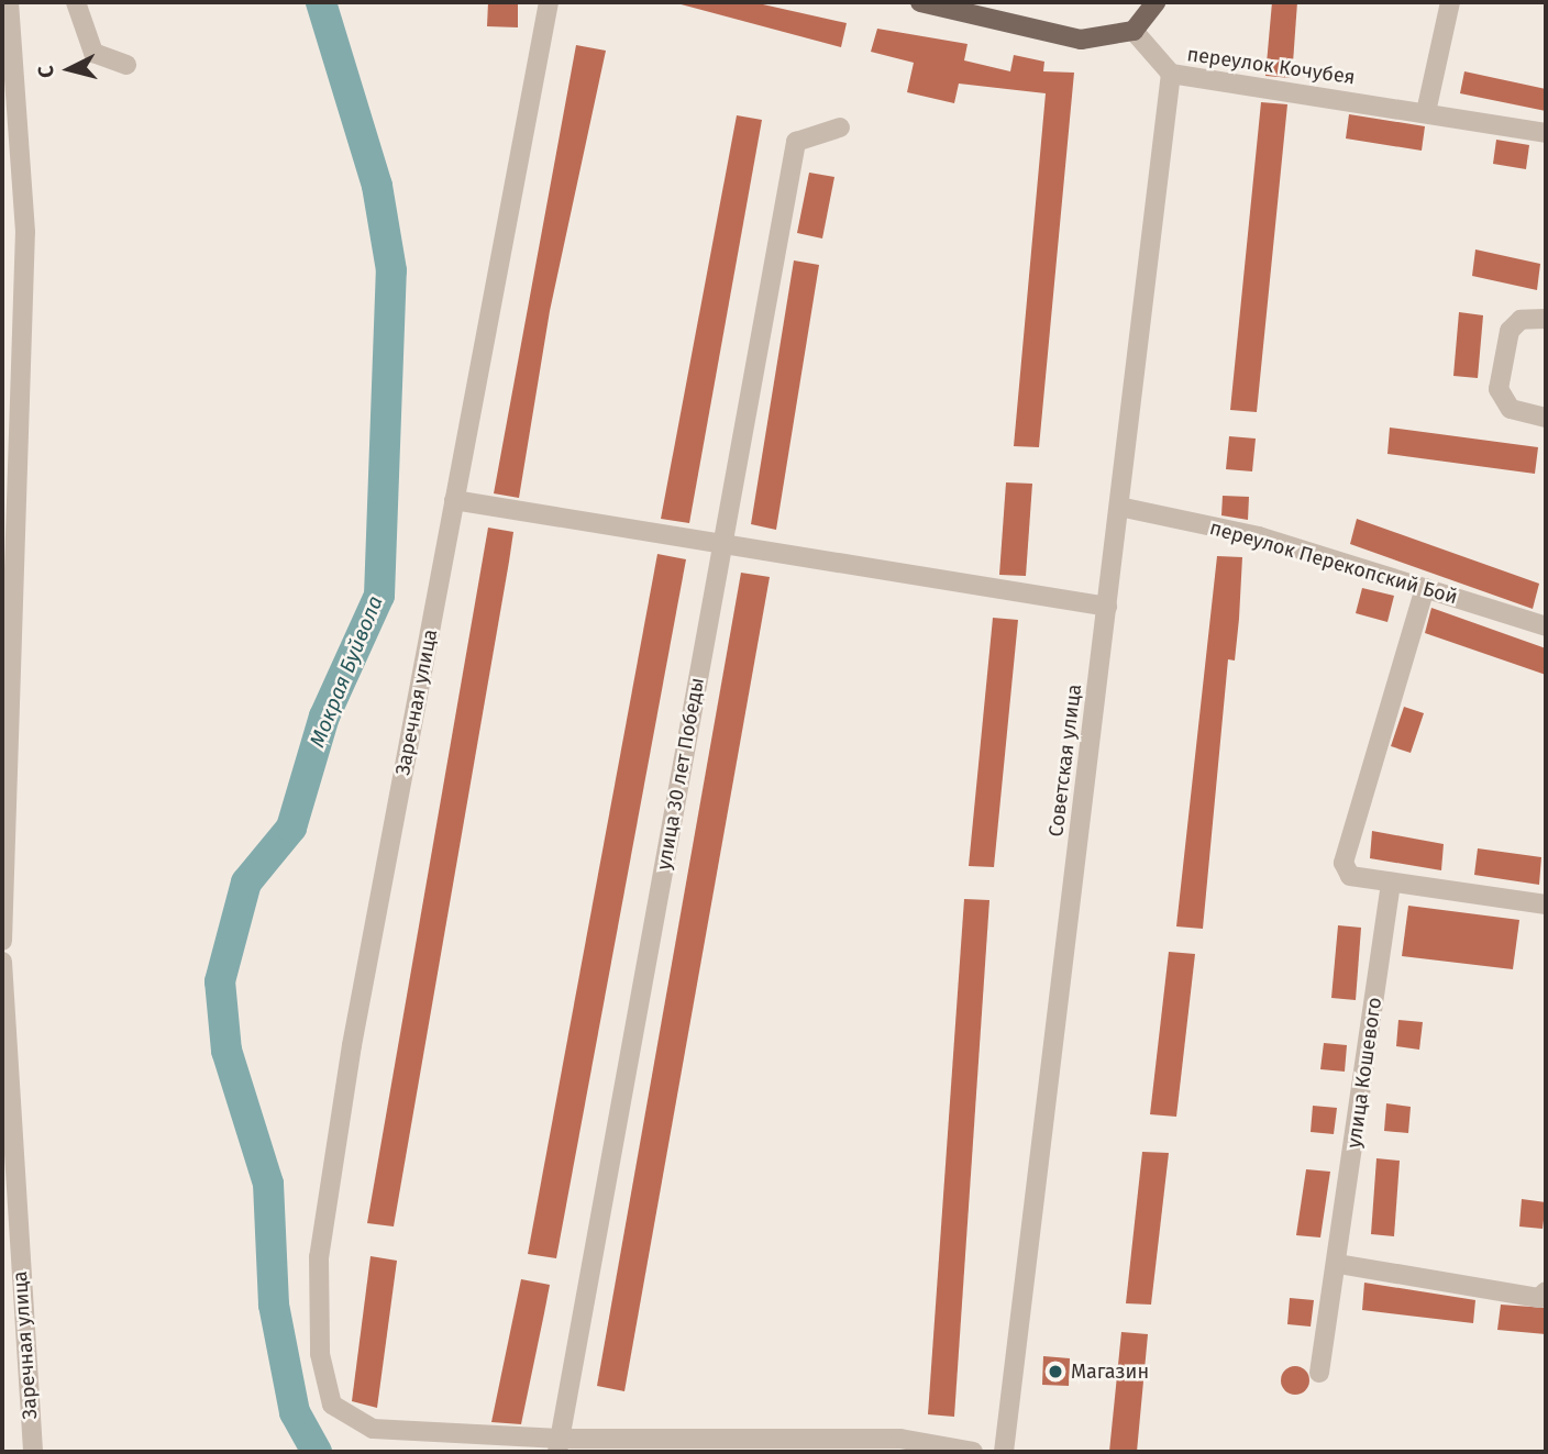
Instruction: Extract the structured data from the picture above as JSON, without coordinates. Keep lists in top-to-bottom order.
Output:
{
  "streets": {
    "street": [
      "переулок Кочубея",
      "переулок Перекопский Бой",
      "Заречная улица",
      "Советская улица",
      "улица 30 лет Победы",
      "улица Кошевого"
    ]
  },
  "crossings": [
    ["переулок Кочубея", "Советская улица"],
    ["переулок Перекопский Бой", "Советская улица"],
    ["Заречная улица", "улица 30 лет Победы"]
  ],
  "water": ["Мокрая Буйвола"],
  "places": ["Магазин"],
  "north": "left"
}
